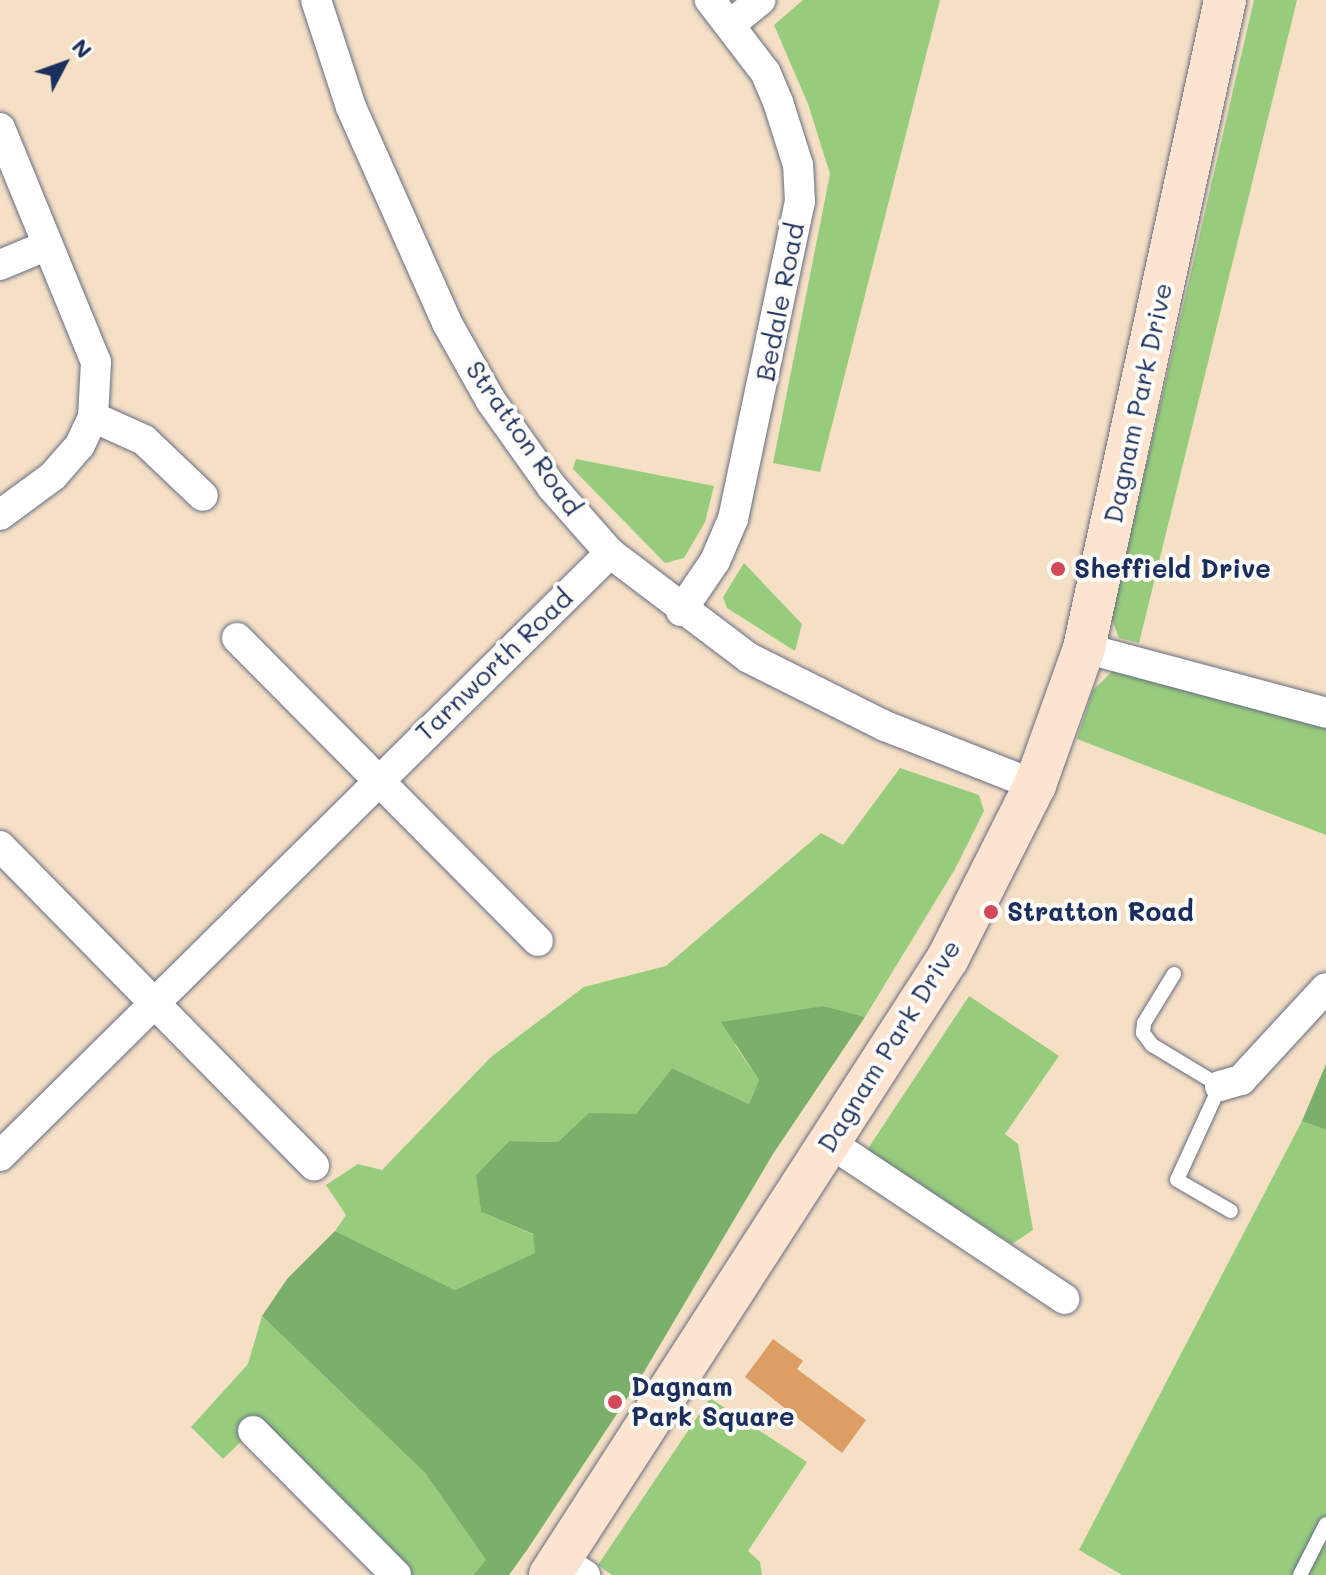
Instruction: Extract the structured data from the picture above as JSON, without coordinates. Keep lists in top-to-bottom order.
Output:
{
  "streets": {
    "street": [
      "Bedale Road",
      "Dagnam Park Drive",
      "Stratton Road",
      "Tarnworth Road"
    ]
  },
  "crossings": [
    ["Bedale Road", "Stratton Road"],
    ["Dagnam Park Drive", "Stratton Road"],
    ["Stratton Road", "Tarnworth Road"]
  ],
  "places": ["Sheffield Drive", "Stratton Road", "Dagnam Park Square"],
  "north": "top right"
}
